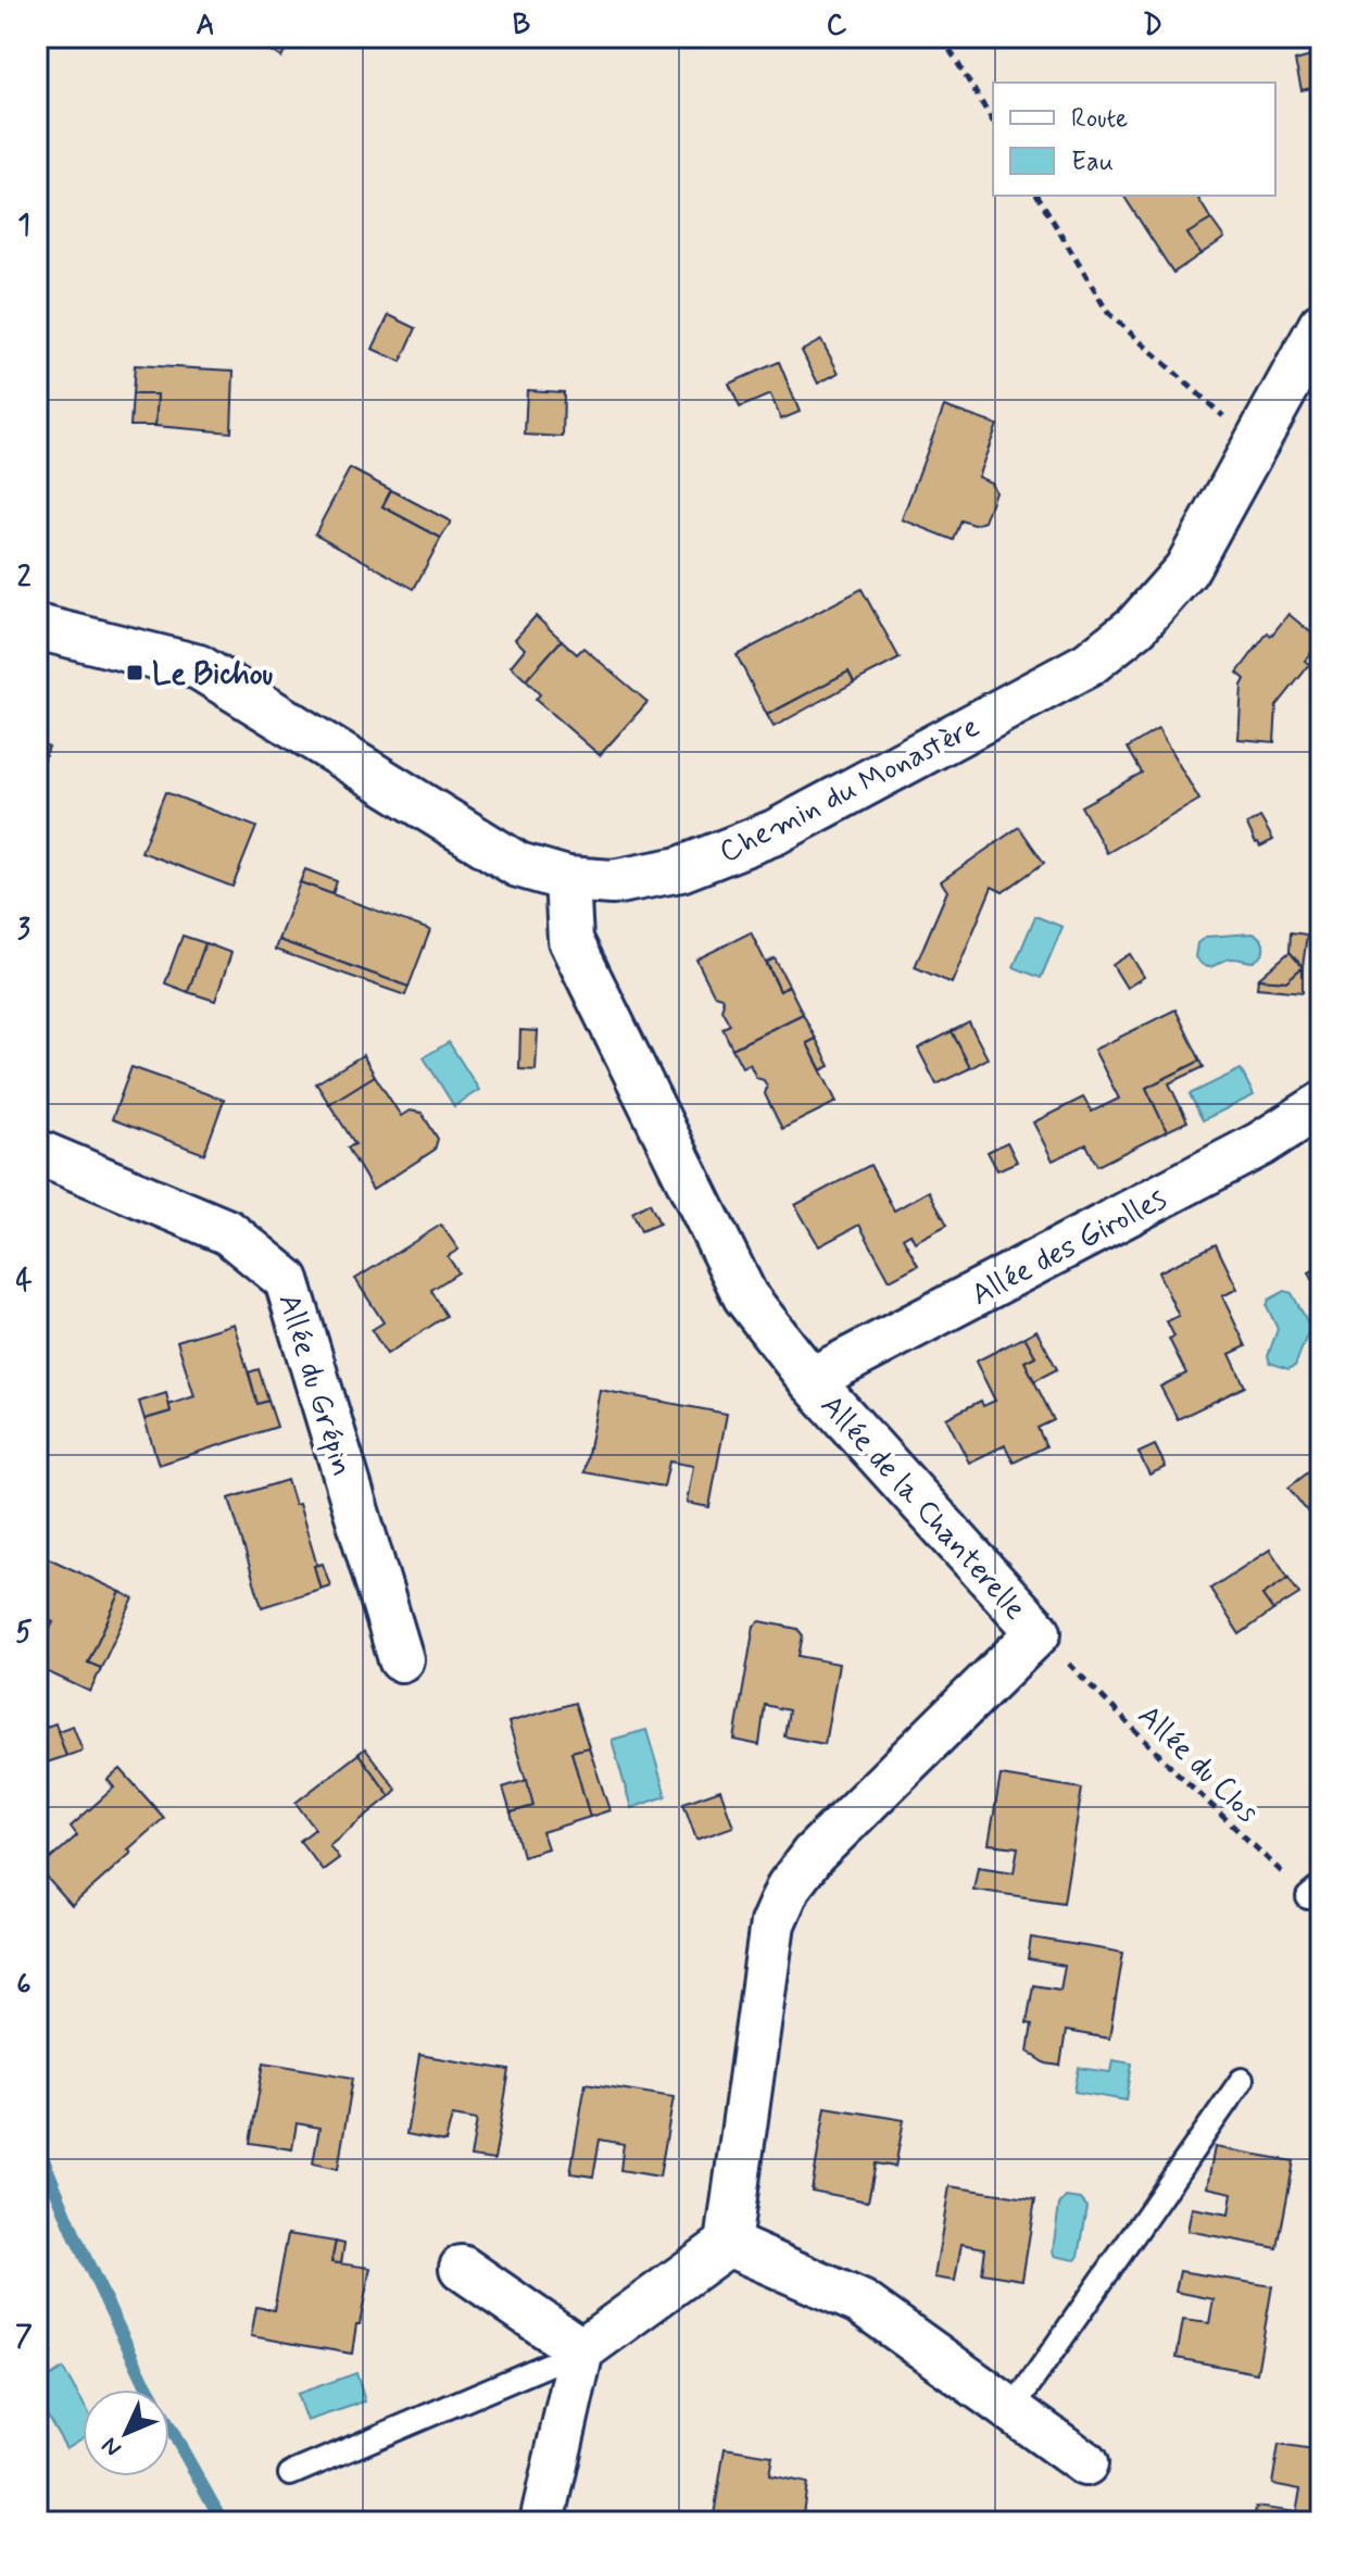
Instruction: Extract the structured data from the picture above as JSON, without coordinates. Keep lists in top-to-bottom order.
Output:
{
  "streets": {
    "street": [
      "Chemin du Monastère",
      "Allée des Girolles",
      "Allée du Grépin",
      "Allée de la Chanterelle"
    ],
    "path": ["Allée du Clos"]
  },
  "crossings": [
    ["Chemin du Monastère", "Allée de la Chanterelle"],
    ["Allée des Girolles", "Allée de la Chanterelle"],
    ["Allée de la Chanterelle", "Allée du Clos"]
  ],
  "places": {
    "transit": ["Le Bichou"]
  },
  "legend": ["Route", "Eau"],
  "north": "bottom left",
  "grid": {
    "columns": [
      "A",
      "B",
      "C",
      "D"
    ],
    "rows": [
      "1",
      "2",
      "3",
      "4",
      "5",
      "6",
      "7"
    ]
  }
}
